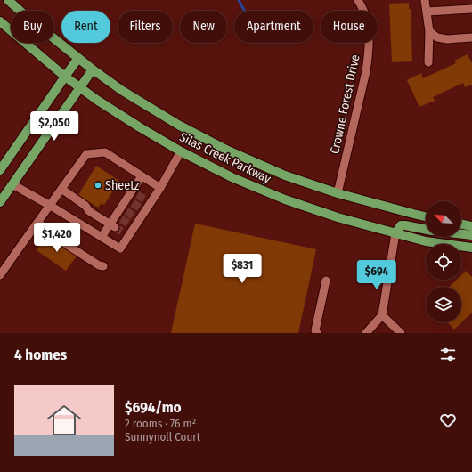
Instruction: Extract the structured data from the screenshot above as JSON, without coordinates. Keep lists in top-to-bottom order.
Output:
{
  "streets": {
    "main road": ["Silas Creek Parkway"],
    "street": ["Crowne Forest Drive"]
  },
  "crossings": [
    ["Crowne Forest Drive", "Silas Creek Parkway"]
  ],
  "places": ["Sheetz"],
  "north": "top left",
  "page": {
    "chip": [
      "Buy",
      "Rent",
      "Filters",
      "New",
      "Apartment",
      "House"
    ],
    "price": [
      "$2,050",
      "$1,420",
      "$831",
      "$694"
    ],
    "heading": "4 homes",
    "list": [
      {
        "name": "$694/mo",
        "note": "2 rooms · 76 m² · Sunnynoll Court"
      }
    ]
  }
}
